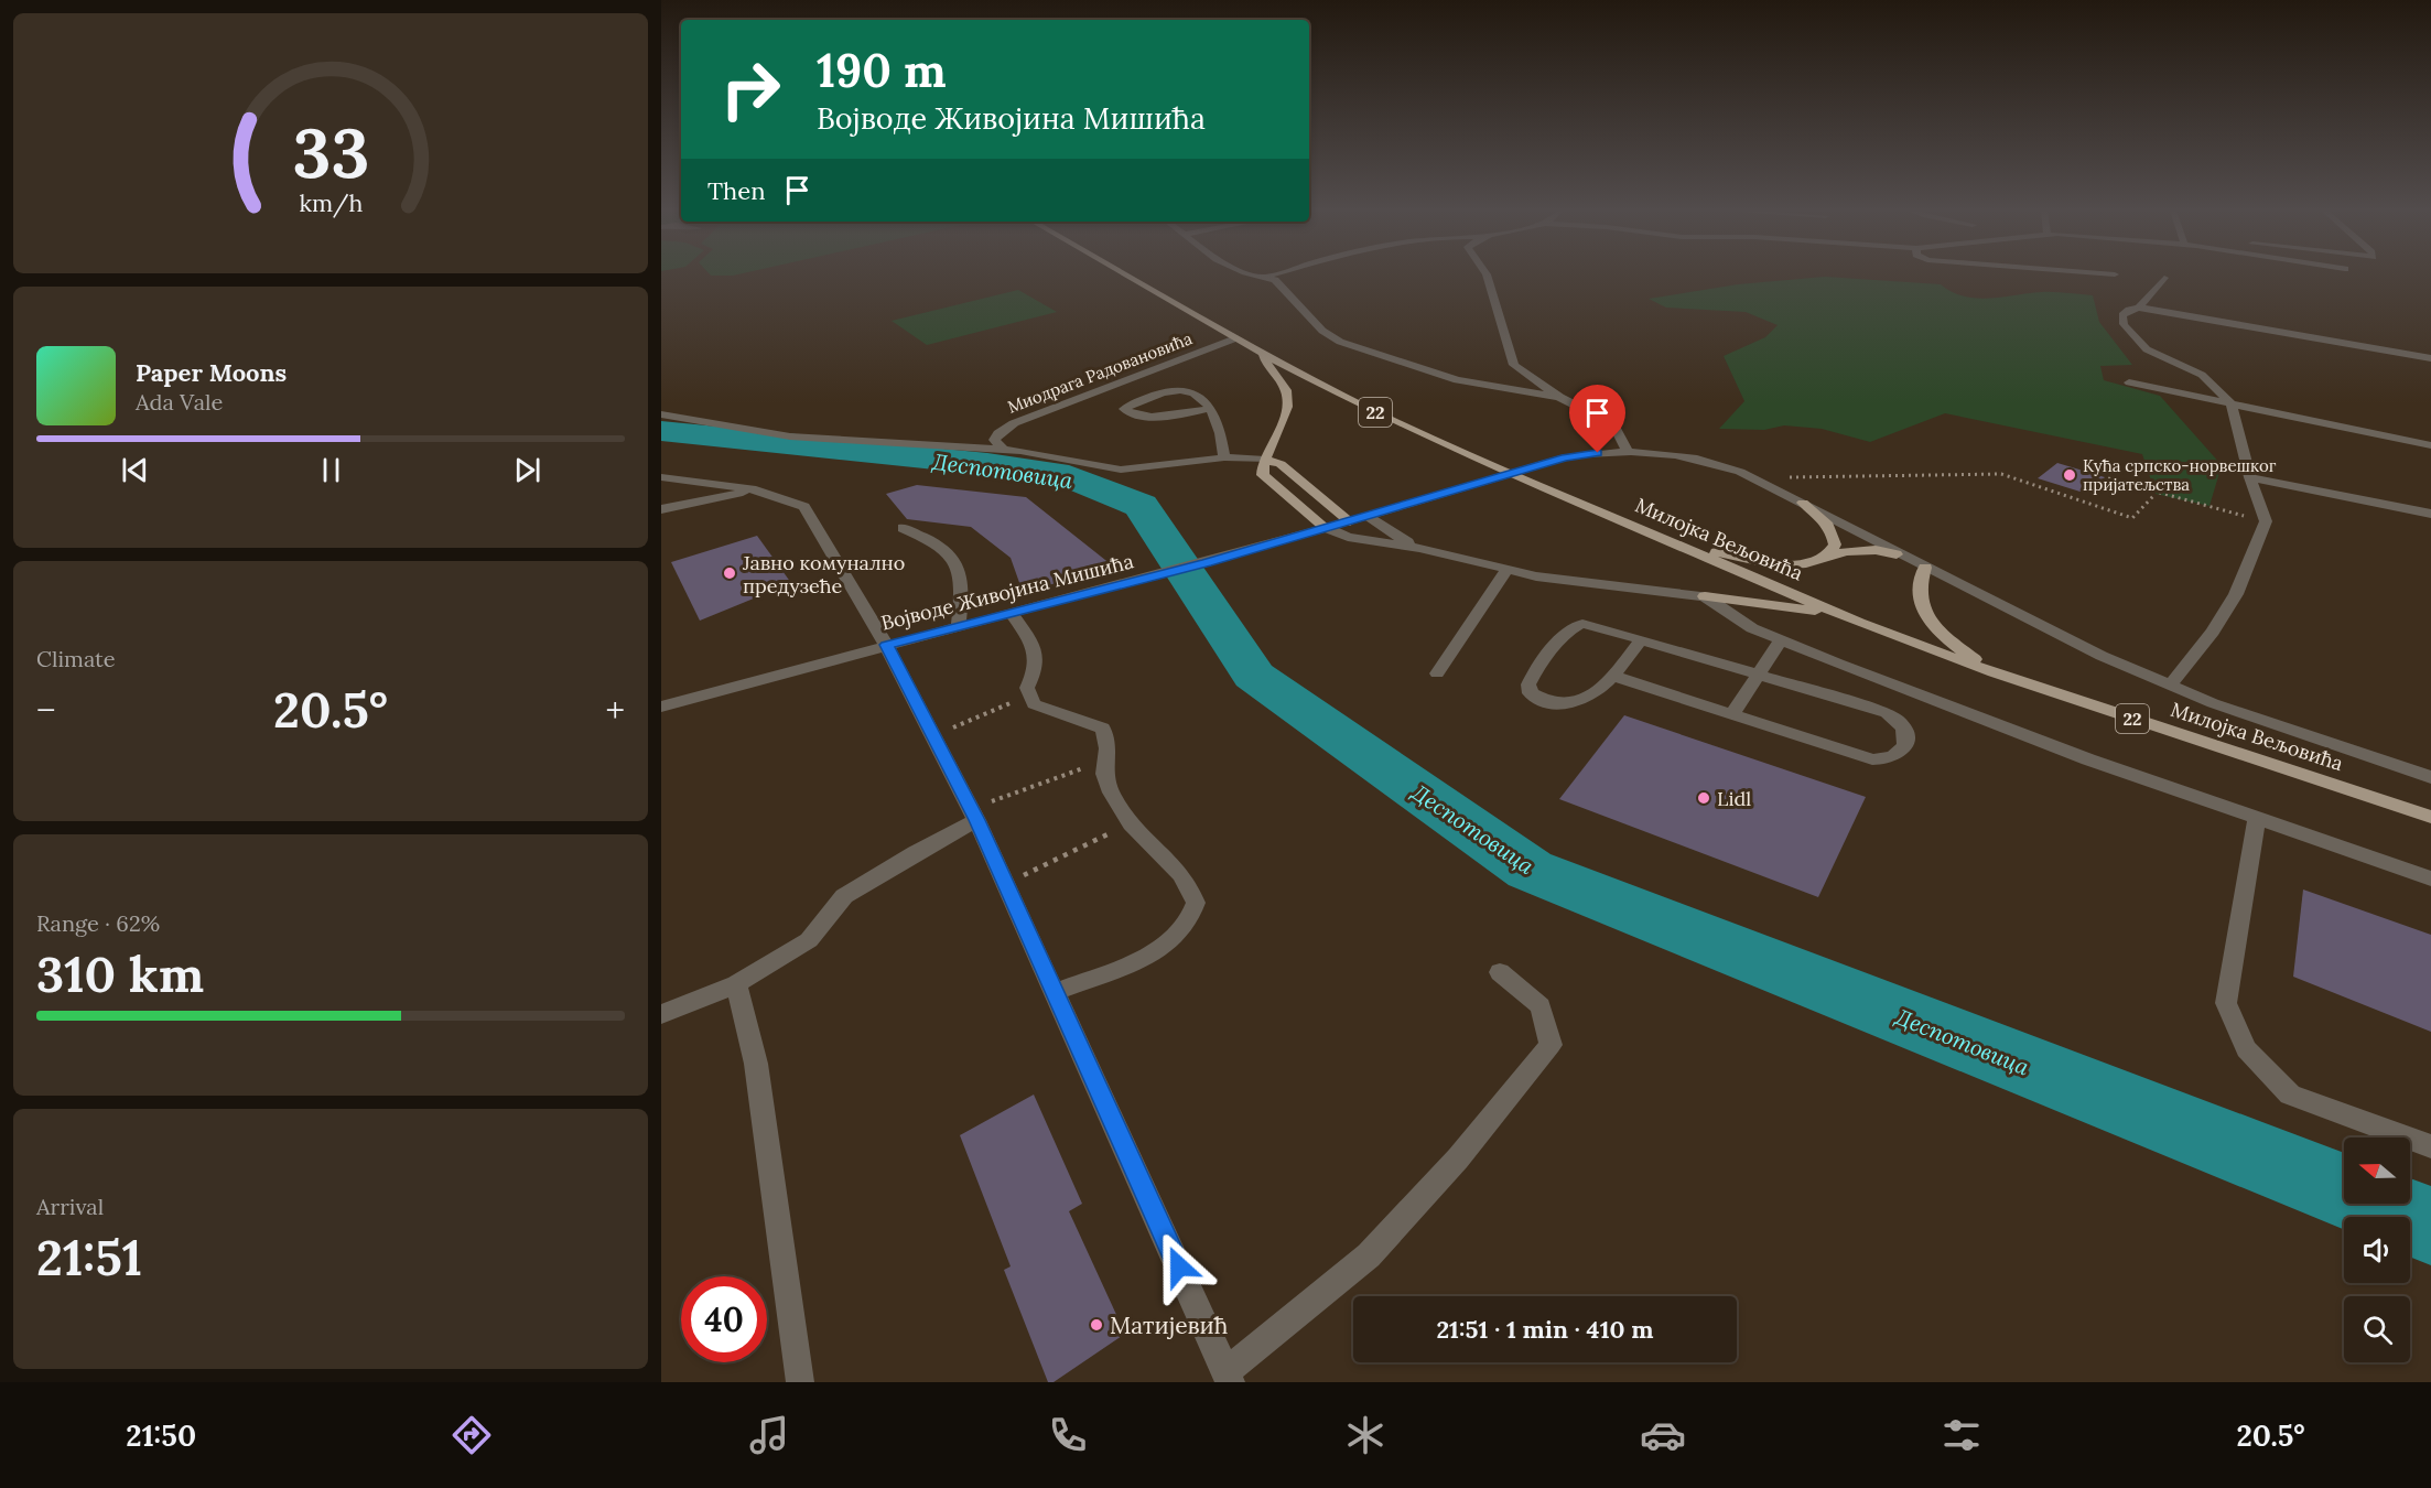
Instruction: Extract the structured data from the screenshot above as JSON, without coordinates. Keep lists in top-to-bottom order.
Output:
{
  "streets": {
    "main road": ["22", "Милојка Вељовића"],
    "street": ["Миодрага Радовановића", "Војводе Живојина Мишића"]
  },
  "crossings": [
    ["Миодрага Радовановића", "Милојка Вељовића"]
  ],
  "water": ["Деспотовица"],
  "places": [
    "Кућа српско-норвешког пријатељства",
    "Јавно комунално предузеће",
    "Lidl",
    "Матијевић"
  ],
  "north": "left",
  "page": {
    "turn": ["190 m", "Војводе Живојина Мишића"],
    "then": "Then",
    "song": ["Paper Moons", "Ada Vale"],
    "tile": [
      "Climate",
      ["Range · 62%", "310 km"],
      ["Arrival", "21:51"]
    ],
    "heat": ["−", "20.5°", "+"],
    "limit": "40",
    "trip": "21:51 · 1 min · 410 m",
    "tabs": ["21:50", "20.5°"],
    "gauge": ["33", "km/h"]
  }
}
